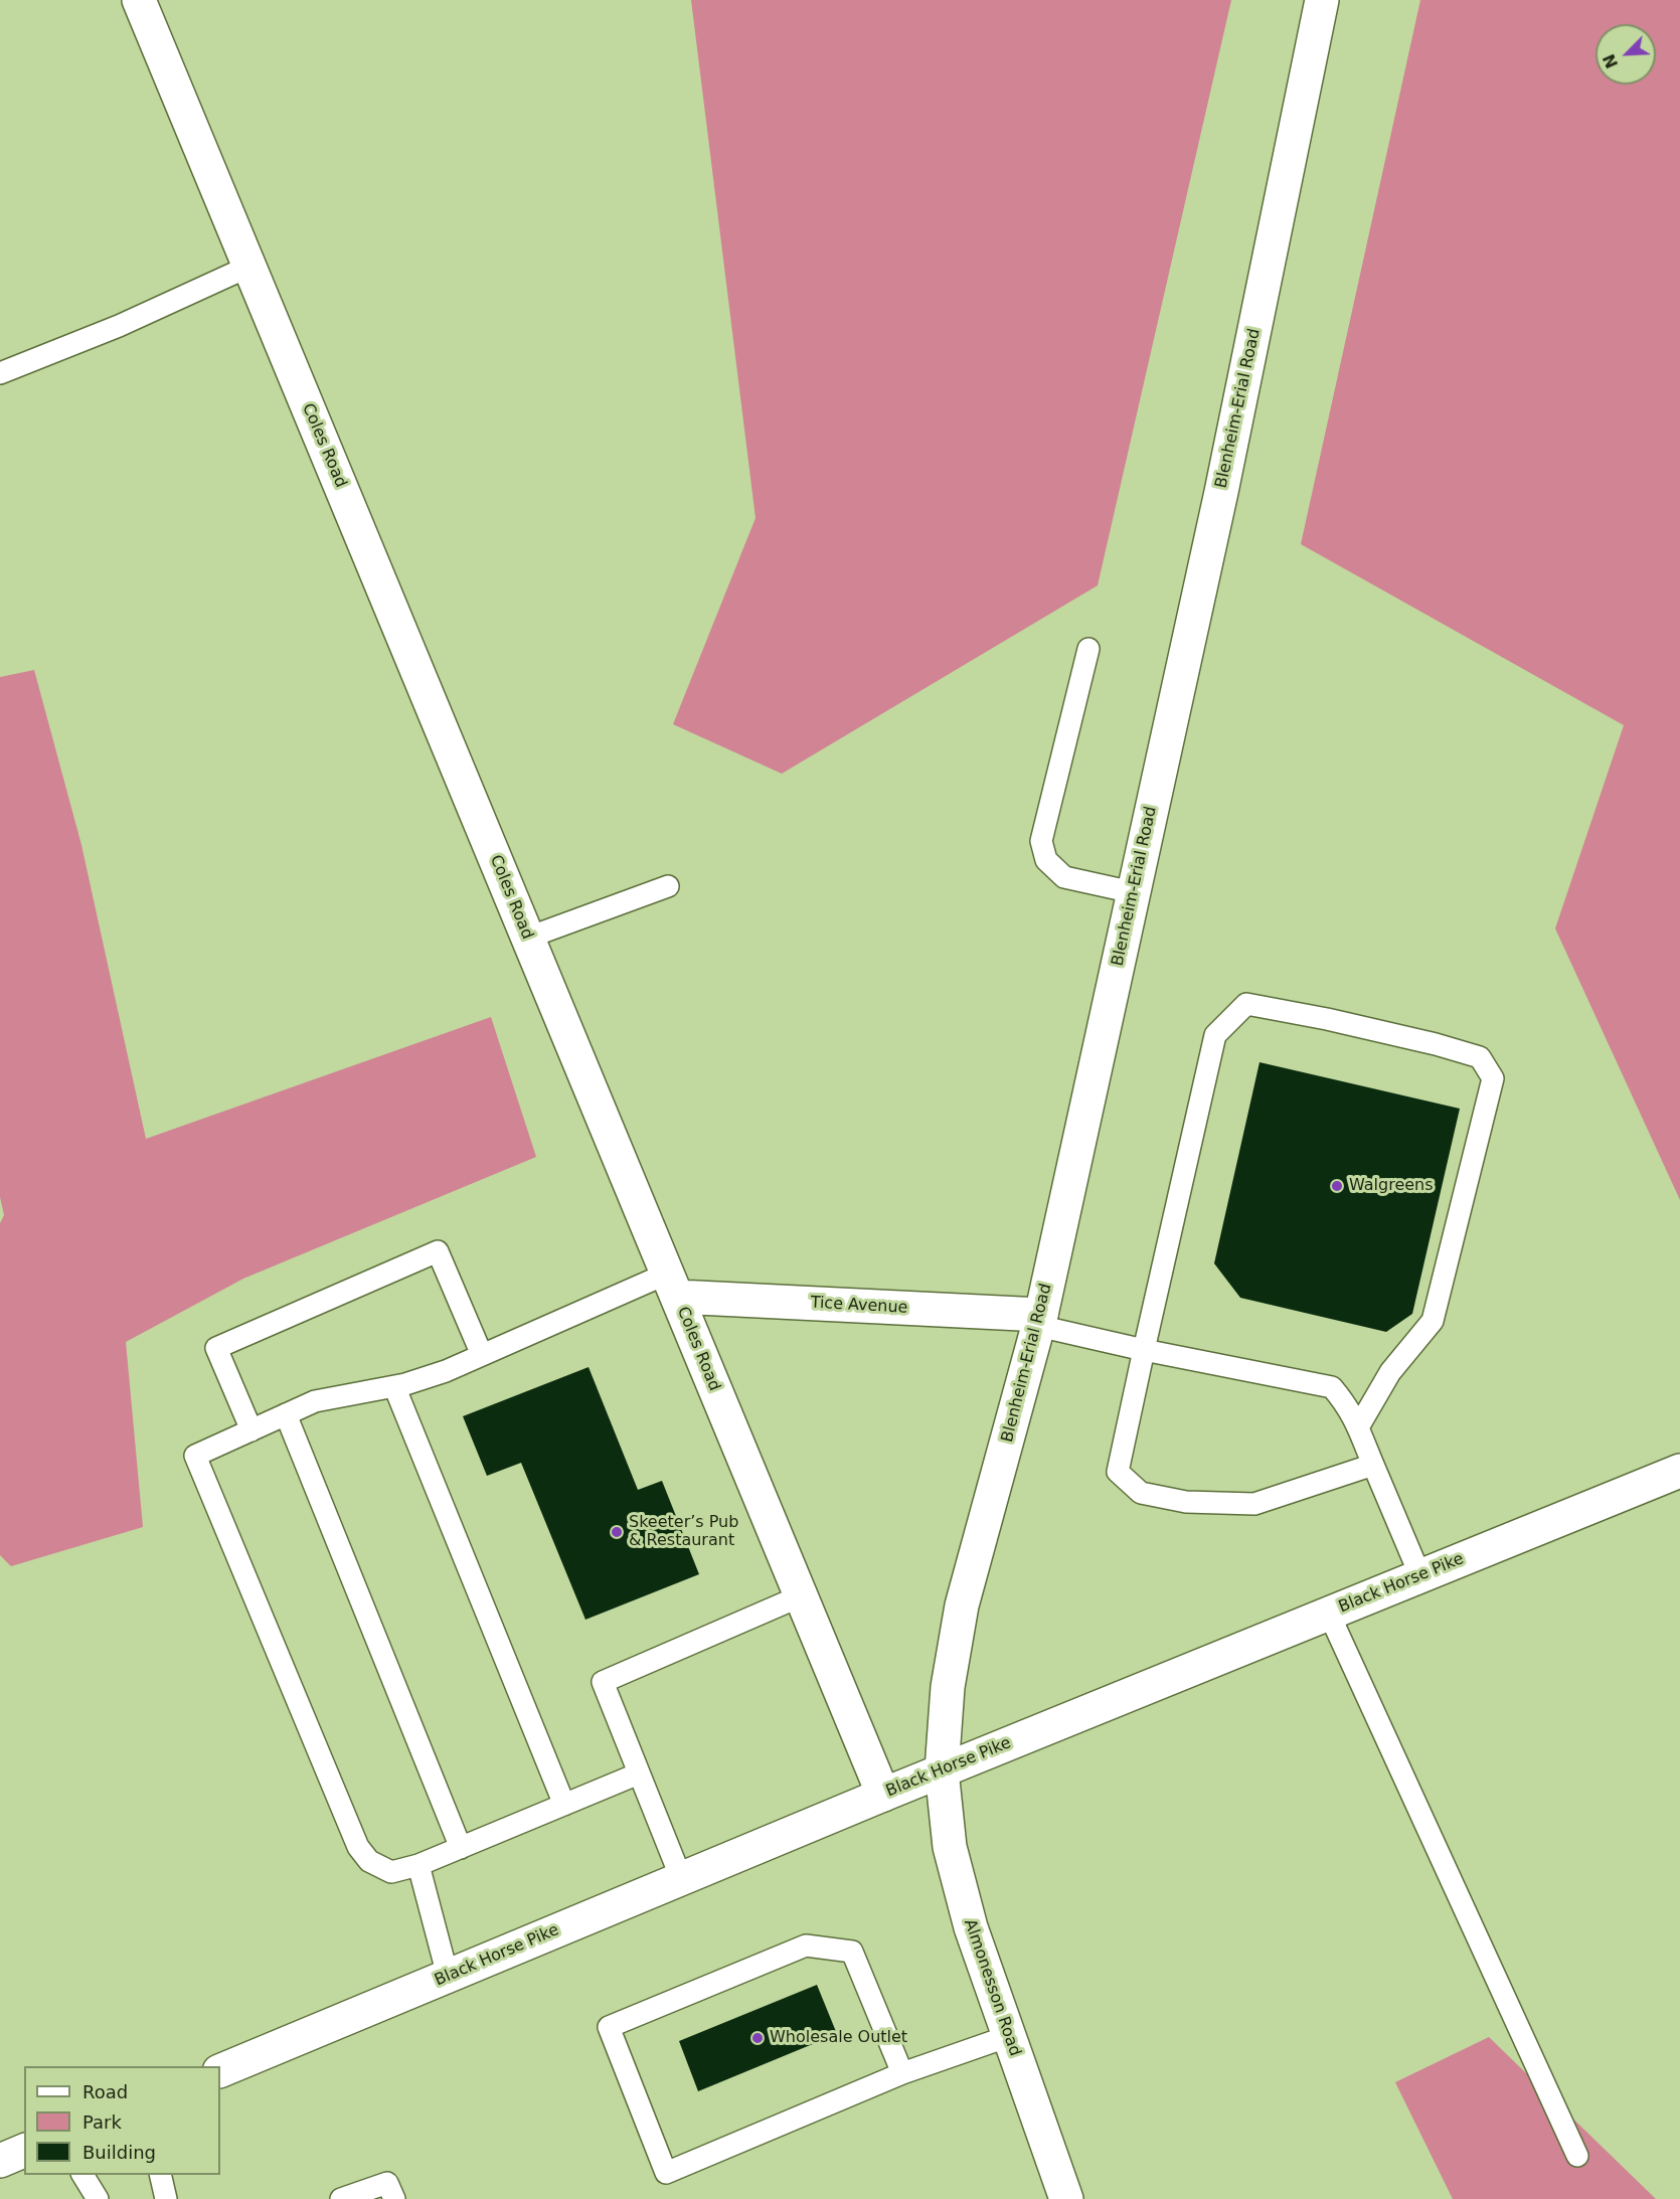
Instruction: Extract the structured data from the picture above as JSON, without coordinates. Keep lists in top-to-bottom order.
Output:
{
  "streets": {
    "main road": [
      "Blenheim-Erial Road",
      "Coles Road",
      "Tice Avenue",
      "Black Horse Pike",
      "Almonesson Road"
    ]
  },
  "crossings": [
    ["Blenheim-Erial Road", "Tice Avenue"],
    ["Blenheim-Erial Road", "Black Horse Pike"],
    ["Blenheim-Erial Road", "Almonesson Road"],
    ["Coles Road", "Tice Avenue"],
    ["Coles Road", "Black Horse Pike"],
    ["Black Horse Pike", "Almonesson Road"]
  ],
  "places": ["Walgreens", "Skeeter’s Pub & Restaurant", "Wholesale Outlet"],
  "legend": ["Road", "Park", "Building"],
  "north": "bottom left"
}
